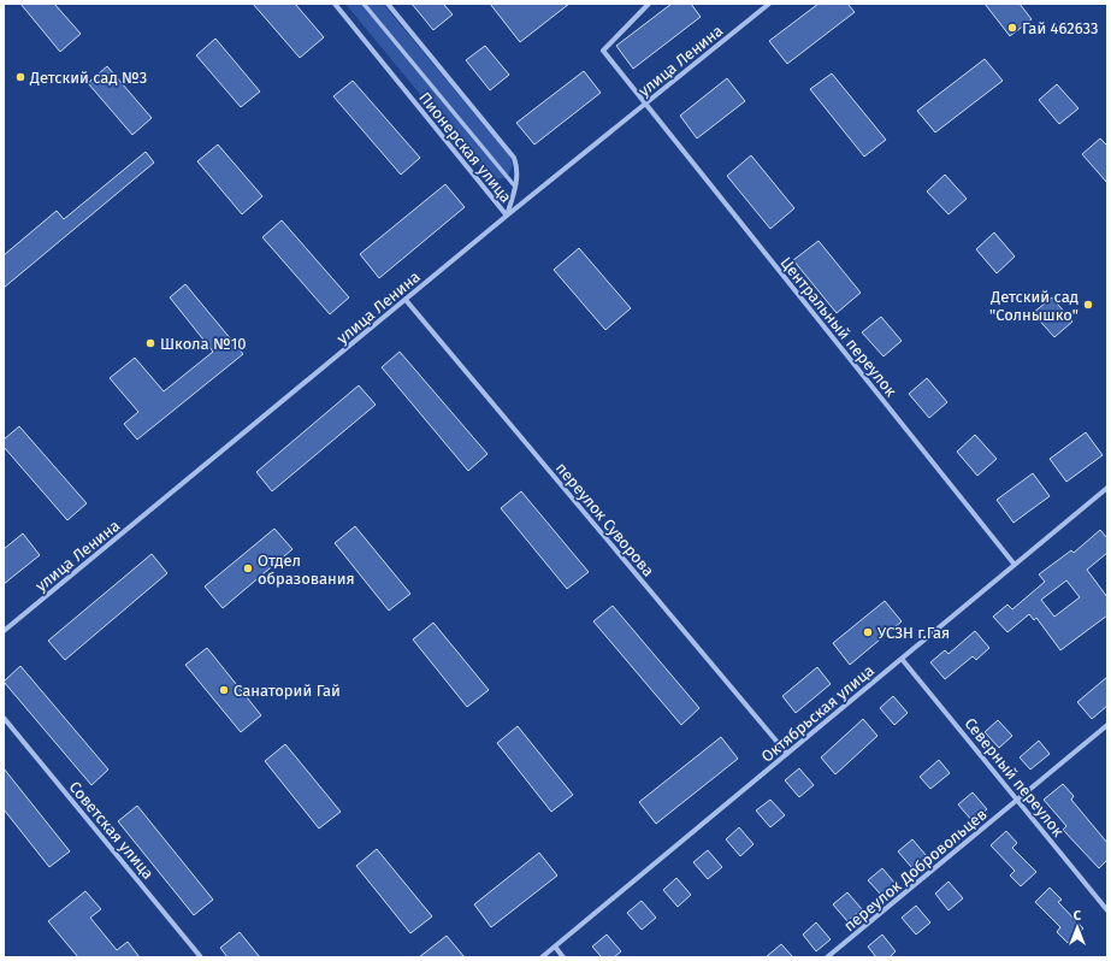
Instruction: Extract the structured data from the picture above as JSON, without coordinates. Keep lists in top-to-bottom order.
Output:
{
  "streets": {
    "street": [
      "улица Ленина",
      "Пионерская улица",
      "Центральный переулок",
      "переулок Суворова",
      "Октябрьская улица",
      "Северный переулок",
      "Советская улица",
      "переулок Добровольцев"
    ]
  },
  "crossings": [
    ["улица Ленина", "Пионерская улица"],
    ["улица Ленина", "Центральный переулок"],
    ["улица Ленина", "переулок Суворова"],
    ["Центральный переулок", "Октябрьская улица"],
    ["переулок Суворова", "Октябрьская улица"],
    ["Октябрьская улица", "Северный переулок"],
    ["Северный переулок", "переулок Добровольцев"]
  ],
  "places": [
    "Гай 462633",
    "Детский сад №3",
    "Детский сад \"Солнышко\"",
    "Школа №10",
    "Отдел образования",
    "УСЗН г.Гая",
    "Санаторий Гай"
  ],
  "north": "top"
}
